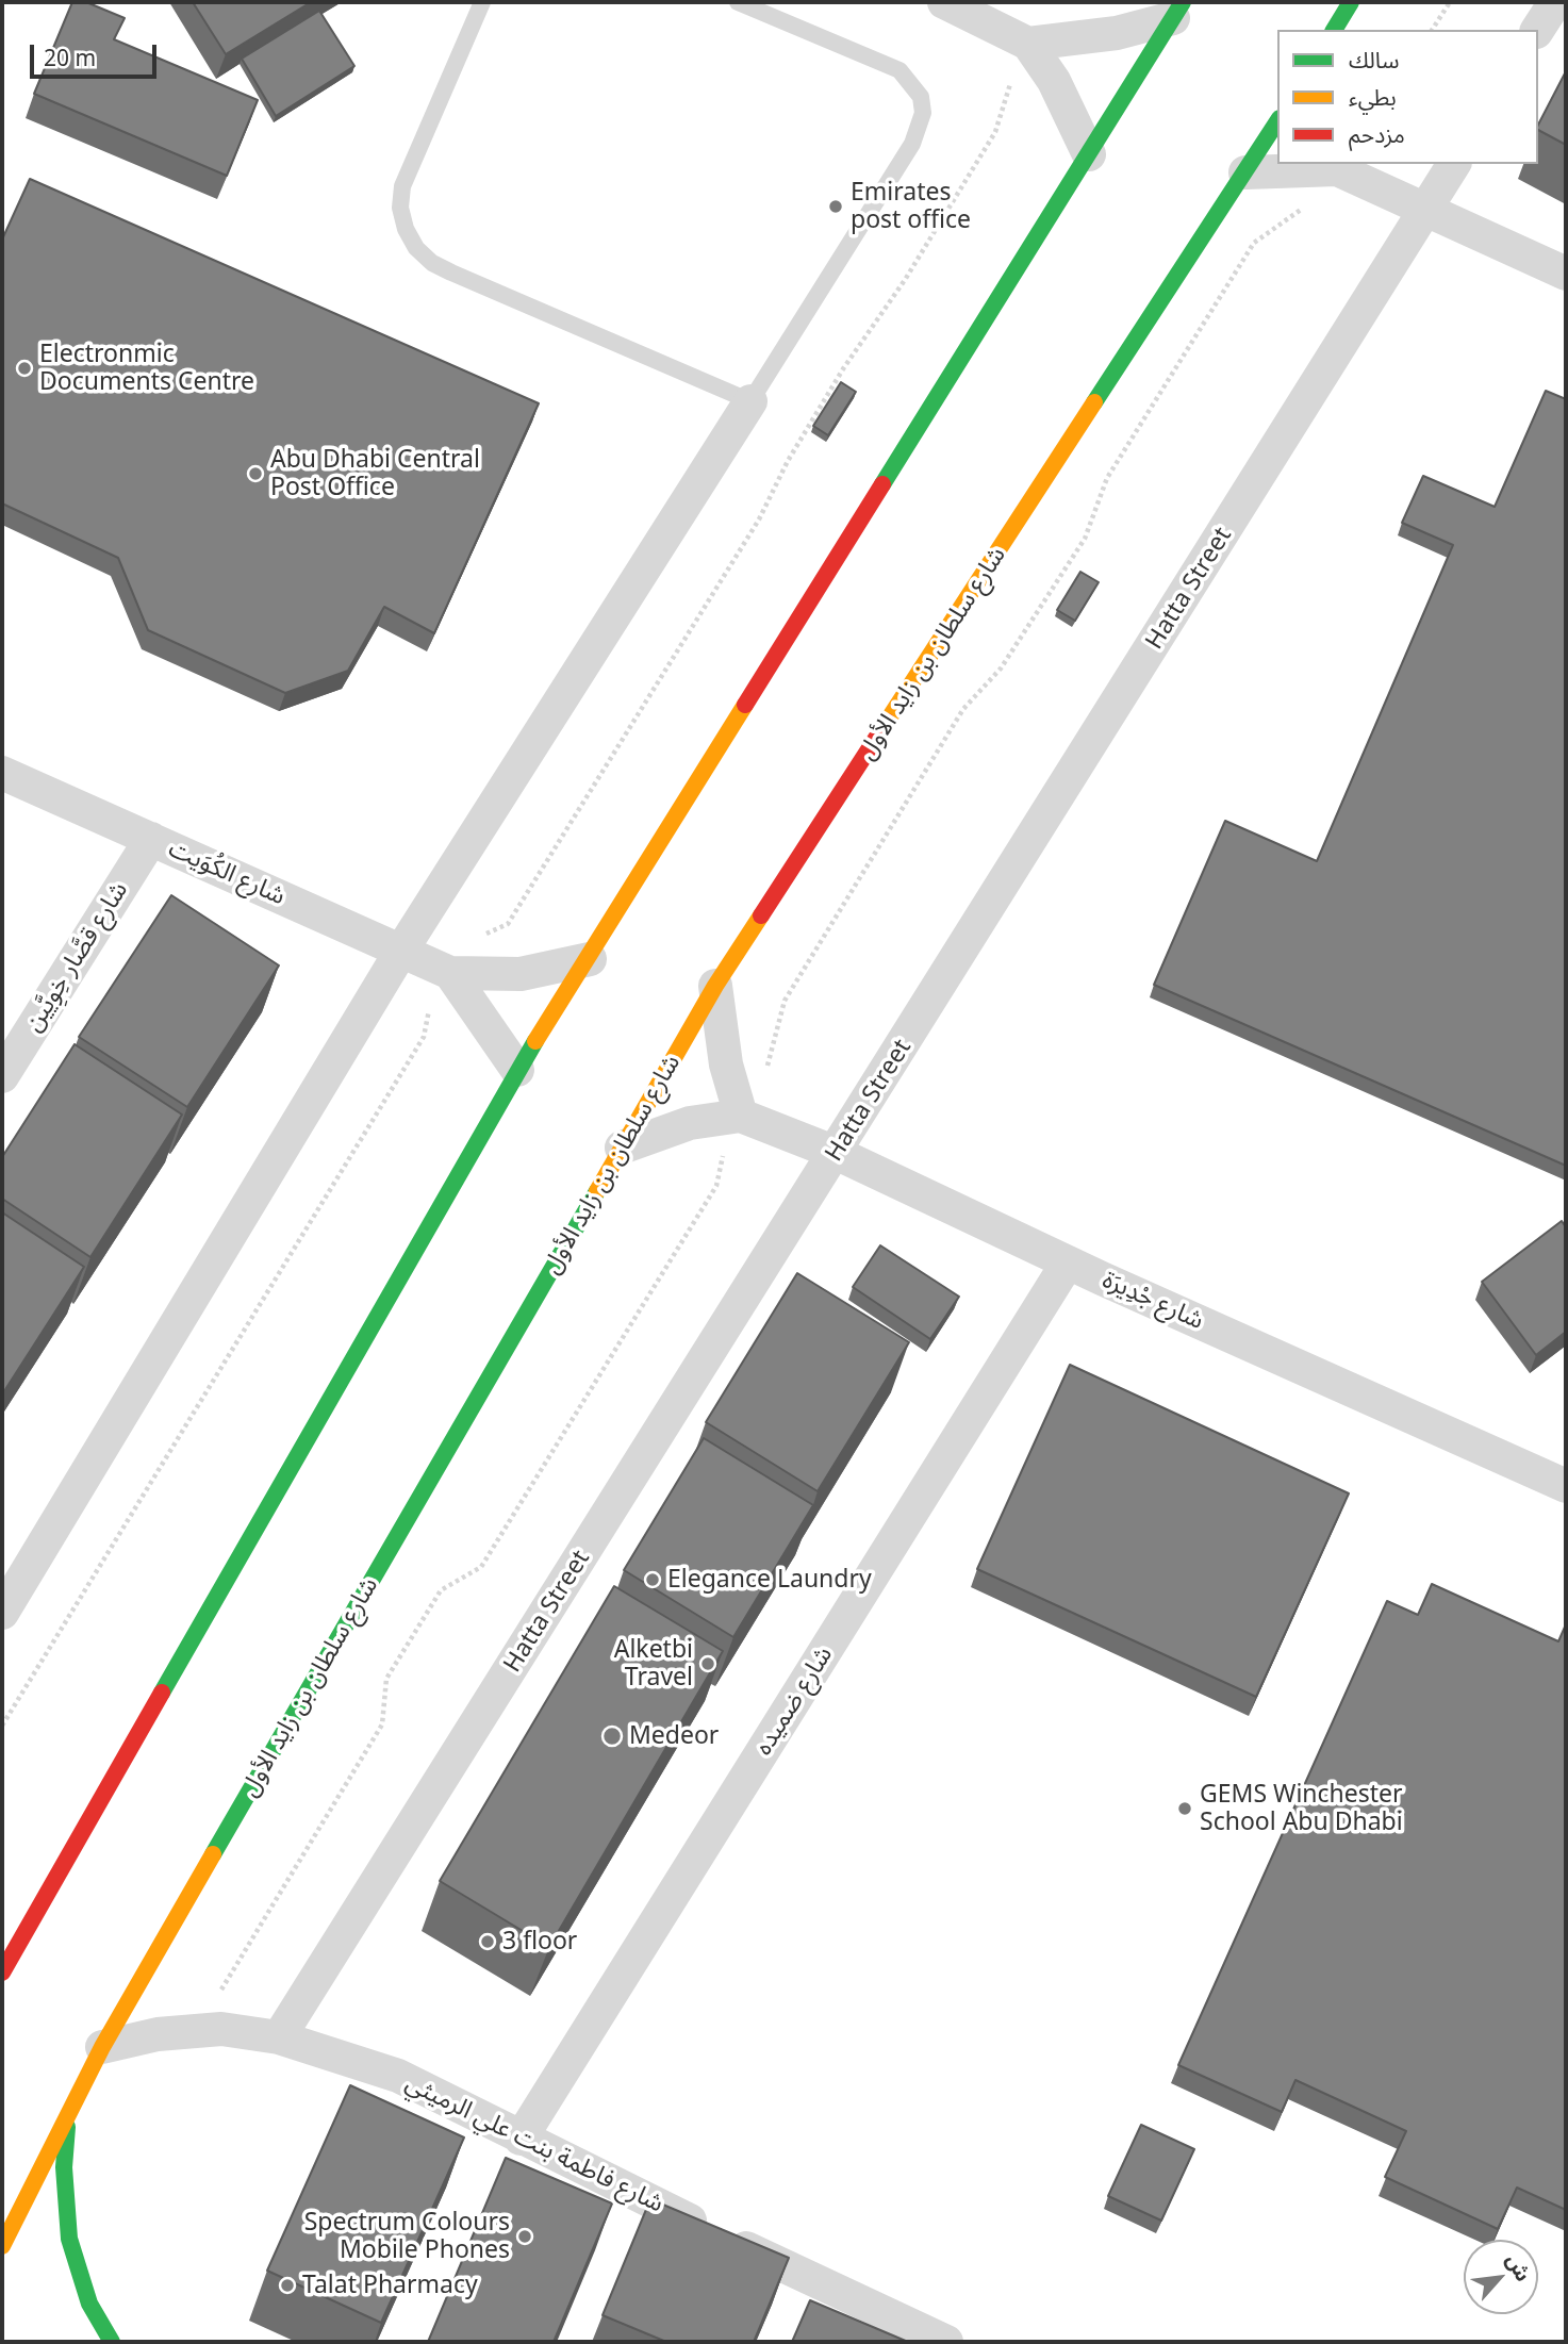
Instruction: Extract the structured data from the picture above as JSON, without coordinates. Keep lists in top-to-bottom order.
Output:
{
  "streets": {
    "main road": ["شارع سلطان بن زايد الأول"],
    "street": [
      "Hatta Street",
      "شارع الكُوَيت",
      "شارع قصَّار خِوِيَّين",
      "شارع جْدِيرَة",
      "شارع ضميده",
      "شارع فاطمة بنت علي الرميثي"
    ]
  },
  "crossings": [
    ["Hatta Street", "شارع جْدِيرَة"],
    ["Hatta Street", "شارع فاطمة بنت علي الرميثي"],
    ["شارع سلطان بن زايد الأول", "شارع جْدِيرَة"],
    ["شارع سلطان بن زايد الأول", "شارع فاطمة بنت علي الرميثي"],
    ["شارع الكُوَيت", "شارع قصَّار خِوِيَّين"],
    ["شارع جْدِيرَة", "شارع ضميده"],
    ["شارع ضميده", "شارع فاطمة بنت علي الرميثي"]
  ],
  "places": [
    "Emirates post office",
    "Electronmic Documents Centre",
    "Abu Dhabi Central Post Office",
    "Elegance Laundry",
    "Alketbi Travel",
    "Medeor",
    "GEMS Winchester School Abu Dhabi",
    "3 floor",
    "Spectrum Colours Mobile Phones",
    "Talat Pharmacy"
  ],
  "legend": ["سالك", "بطيء", "مزدحم"],
  "scale_bar": "20 m",
  "north": "top right"
}
